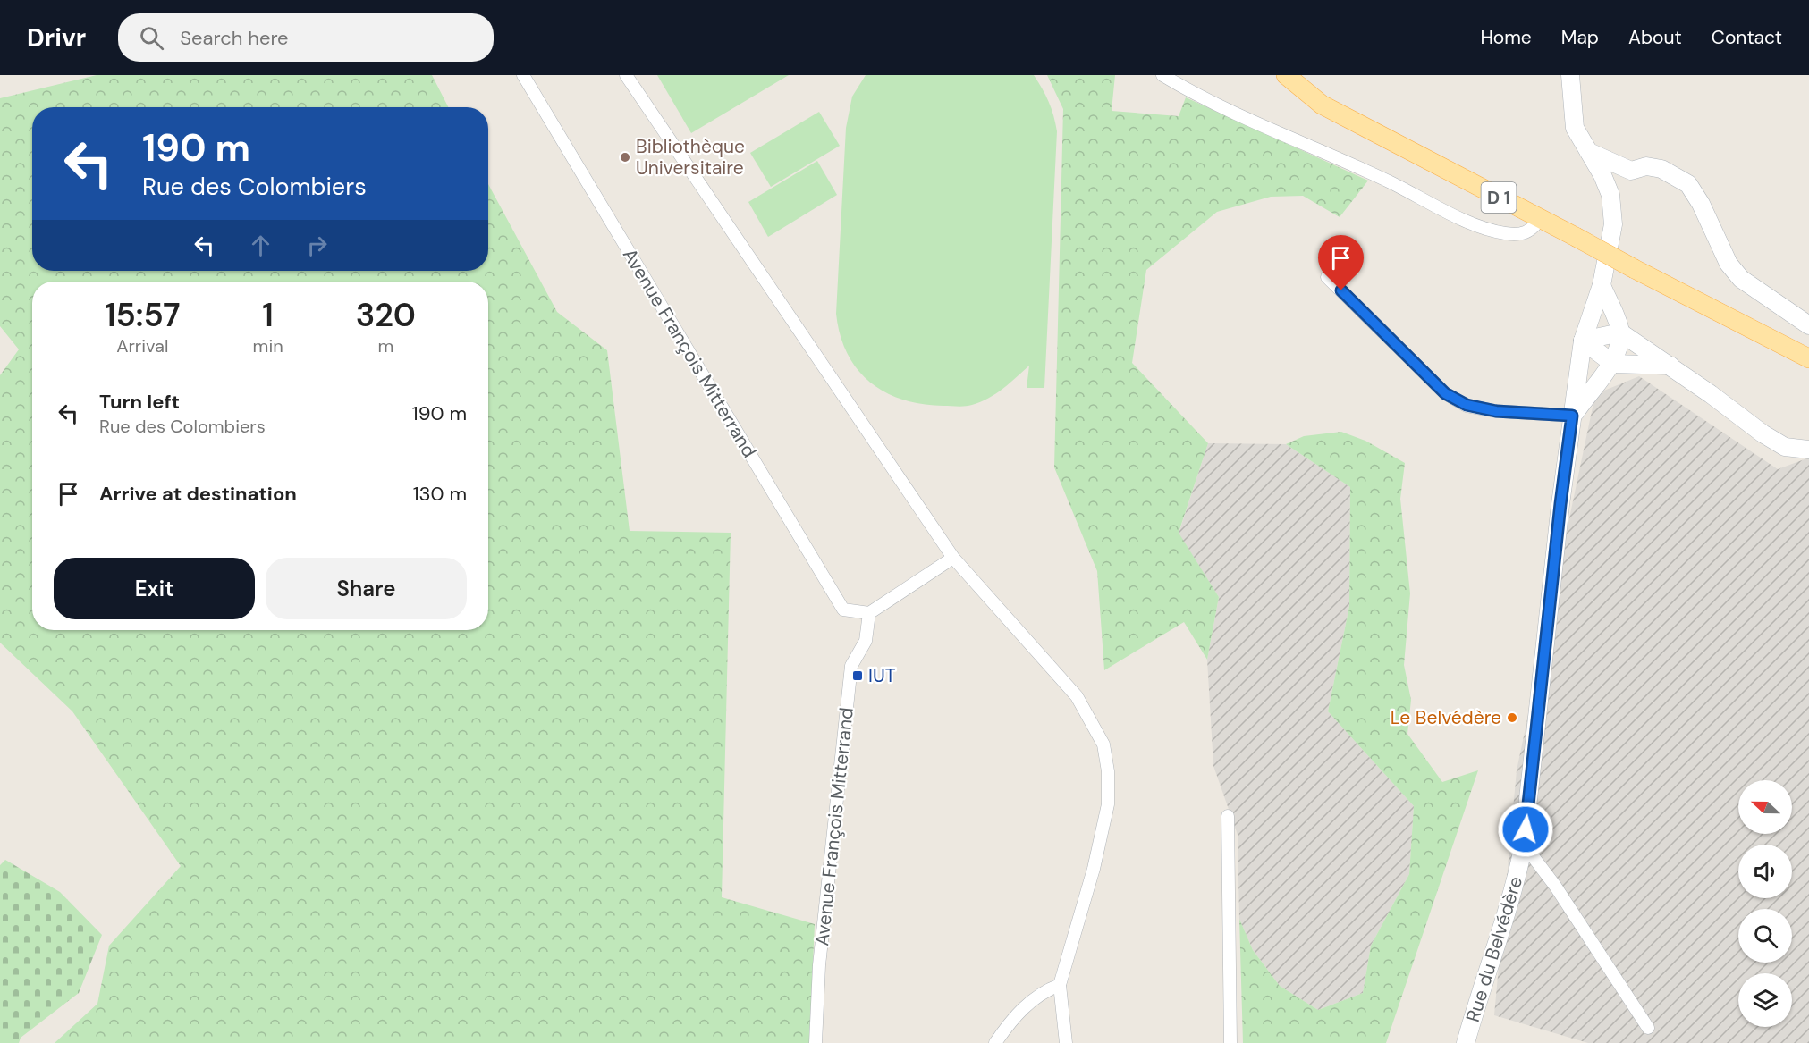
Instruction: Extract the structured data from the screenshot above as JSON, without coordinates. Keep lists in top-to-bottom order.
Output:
{
  "streets": {
    "main road": ["D 1", "Rue du Belvédère"],
    "street": ["Avenue François Mitterrand"]
  },
  "places": {
    "other": ["Bibliothèque Universitaire", "Le Belvédère"],
    "transit": ["IUT"]
  },
  "north": "left",
  "page": {
    "header": "Drivr",
    "search": "Search here",
    "nav": [
      "Home",
      "Map",
      "About",
      "Contact"
    ],
    "turn": ["190 m", "Rue des Colombiers"],
    "eta": [
      "15:57",
      "Arrival",
      "1",
      "min",
      "320",
      "m"
    ],
    "list": [
      {
        "name": "Turn left",
        "note": "Rue des Colombiers",
        "value": "190 m"
      },
      {
        "name": "Arrive at destination",
        "value": "130 m"
      }
    ],
    "buttons": ["Exit", "Share"]
  }
}
